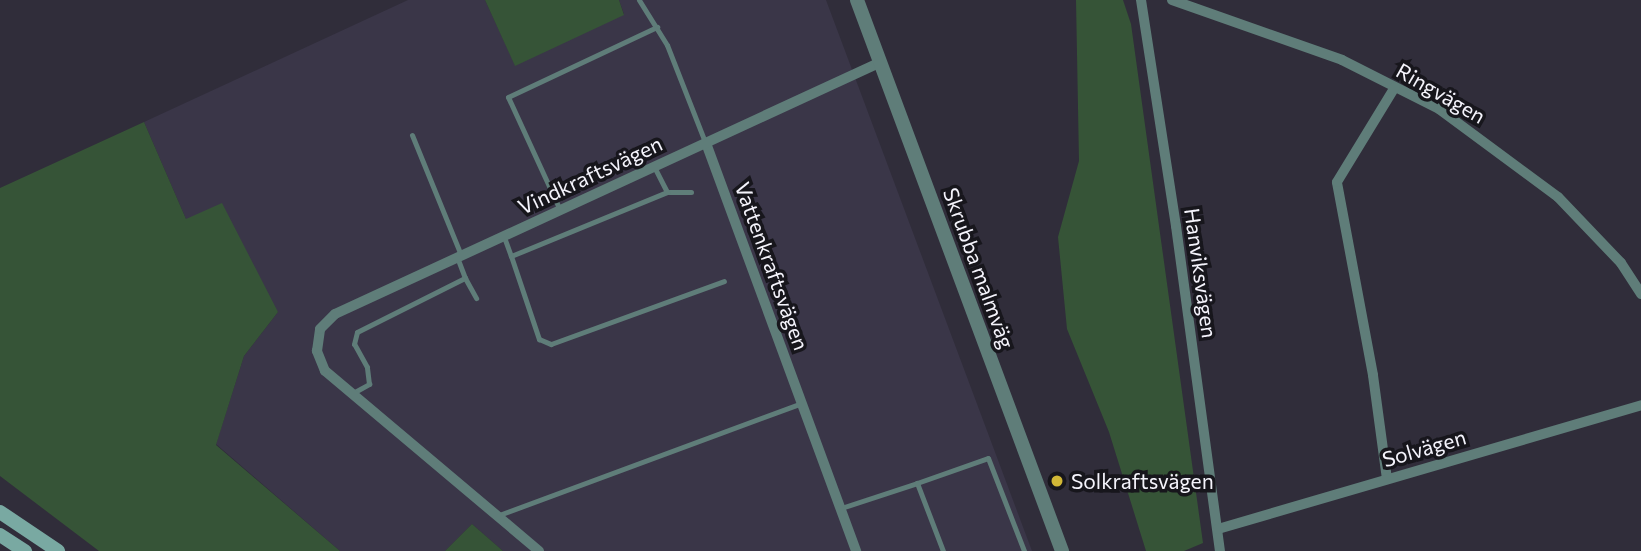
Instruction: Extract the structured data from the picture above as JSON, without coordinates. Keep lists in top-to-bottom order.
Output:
{
  "streets": {
    "street": [
      "Ringvägen",
      "Vindkraftsvägen",
      "Vattenkraftsvägen",
      "Skrubba malmväg",
      "Hanviksvägen",
      "Solvägen"
    ]
  },
  "crossings": [
    ["Vindkraftsvägen", "Vattenkraftsvägen"],
    ["Vindkraftsvägen", "Skrubba malmväg"],
    ["Hanviksvägen", "Solvägen"]
  ],
  "places": ["Solkraftsvägen"]
}
